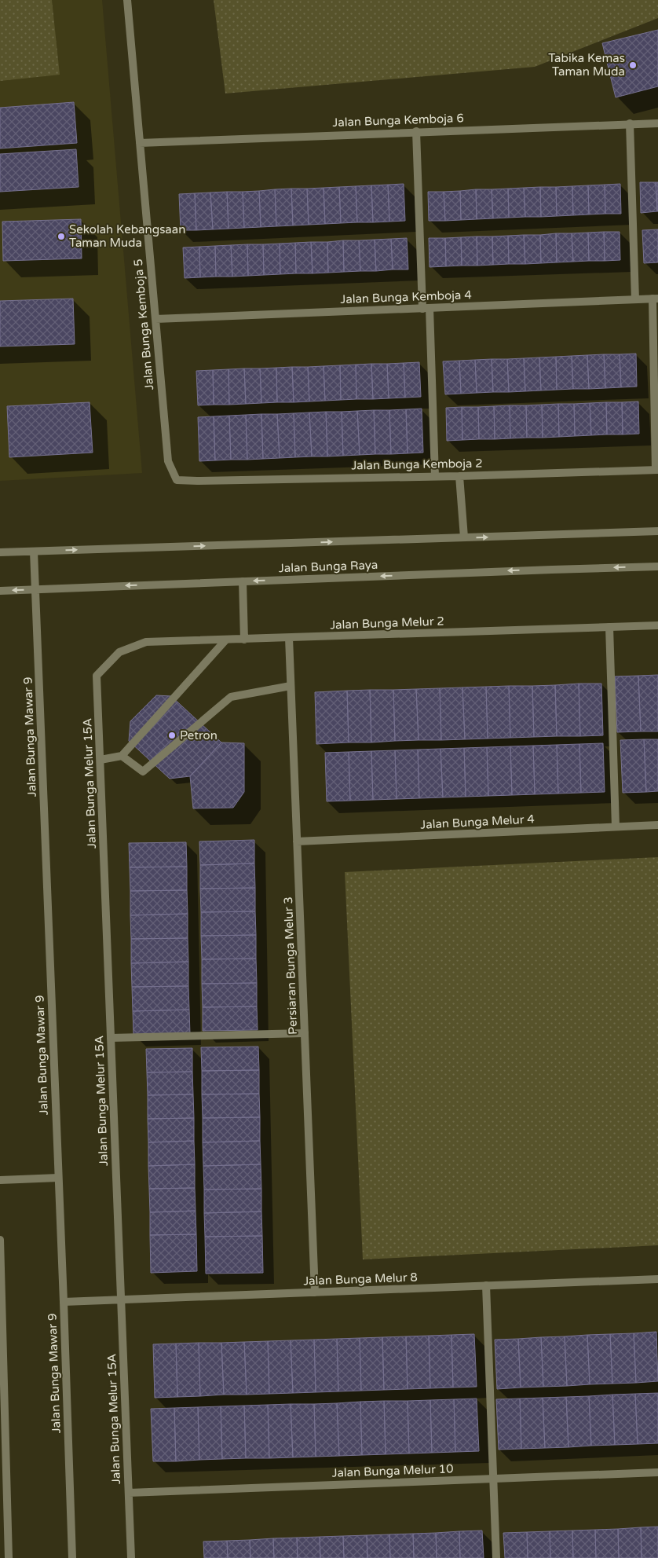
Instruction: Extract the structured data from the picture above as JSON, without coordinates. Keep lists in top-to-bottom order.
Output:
{
  "streets": {
    "street": [
      "Jalan Bunga Kemboja 6",
      "Jalan Bunga Kemboja 4",
      "Jalan Bunga Kemboja 5",
      "Jalan Bunga Kemboja 2",
      "Jalan Bunga Raya",
      "Jalan Bunga Melur 2",
      "Jalan Bunga Mawar 9",
      "Jalan Bunga Melur 15A",
      "Jalan Bunga Melur 4",
      "Persiaran Bunga Melur 3",
      "Jalan Bunga Melur 8",
      "Jalan Bunga Melur 10"
    ]
  },
  "crossings": [
    ["Jalan Bunga Kemboja 6", "Jalan Bunga Kemboja 5"],
    ["Jalan Bunga Kemboja 4", "Jalan Bunga Kemboja 5"],
    ["Jalan Bunga Kemboja 5", "Jalan Bunga Kemboja 2"],
    ["Jalan Bunga Raya", "Jalan Bunga Mawar 9"],
    ["Jalan Bunga Melur 2", "Jalan Bunga Melur 15A"],
    ["Jalan Bunga Melur 2", "Persiaran Bunga Melur 3"],
    ["Jalan Bunga Mawar 9", "Jalan Bunga Melur 8"],
    ["Jalan Bunga Melur 15A", "Jalan Bunga Melur 8"],
    ["Jalan Bunga Melur 15A", "Jalan Bunga Melur 10"],
    ["Jalan Bunga Melur 4", "Persiaran Bunga Melur 3"],
    ["Persiaran Bunga Melur 3", "Jalan Bunga Melur 8"]
  ],
  "places": ["Tabika Kemas Taman Muda", "Sekolah Kebangsaan Taman Muda", "Petron"]
}
